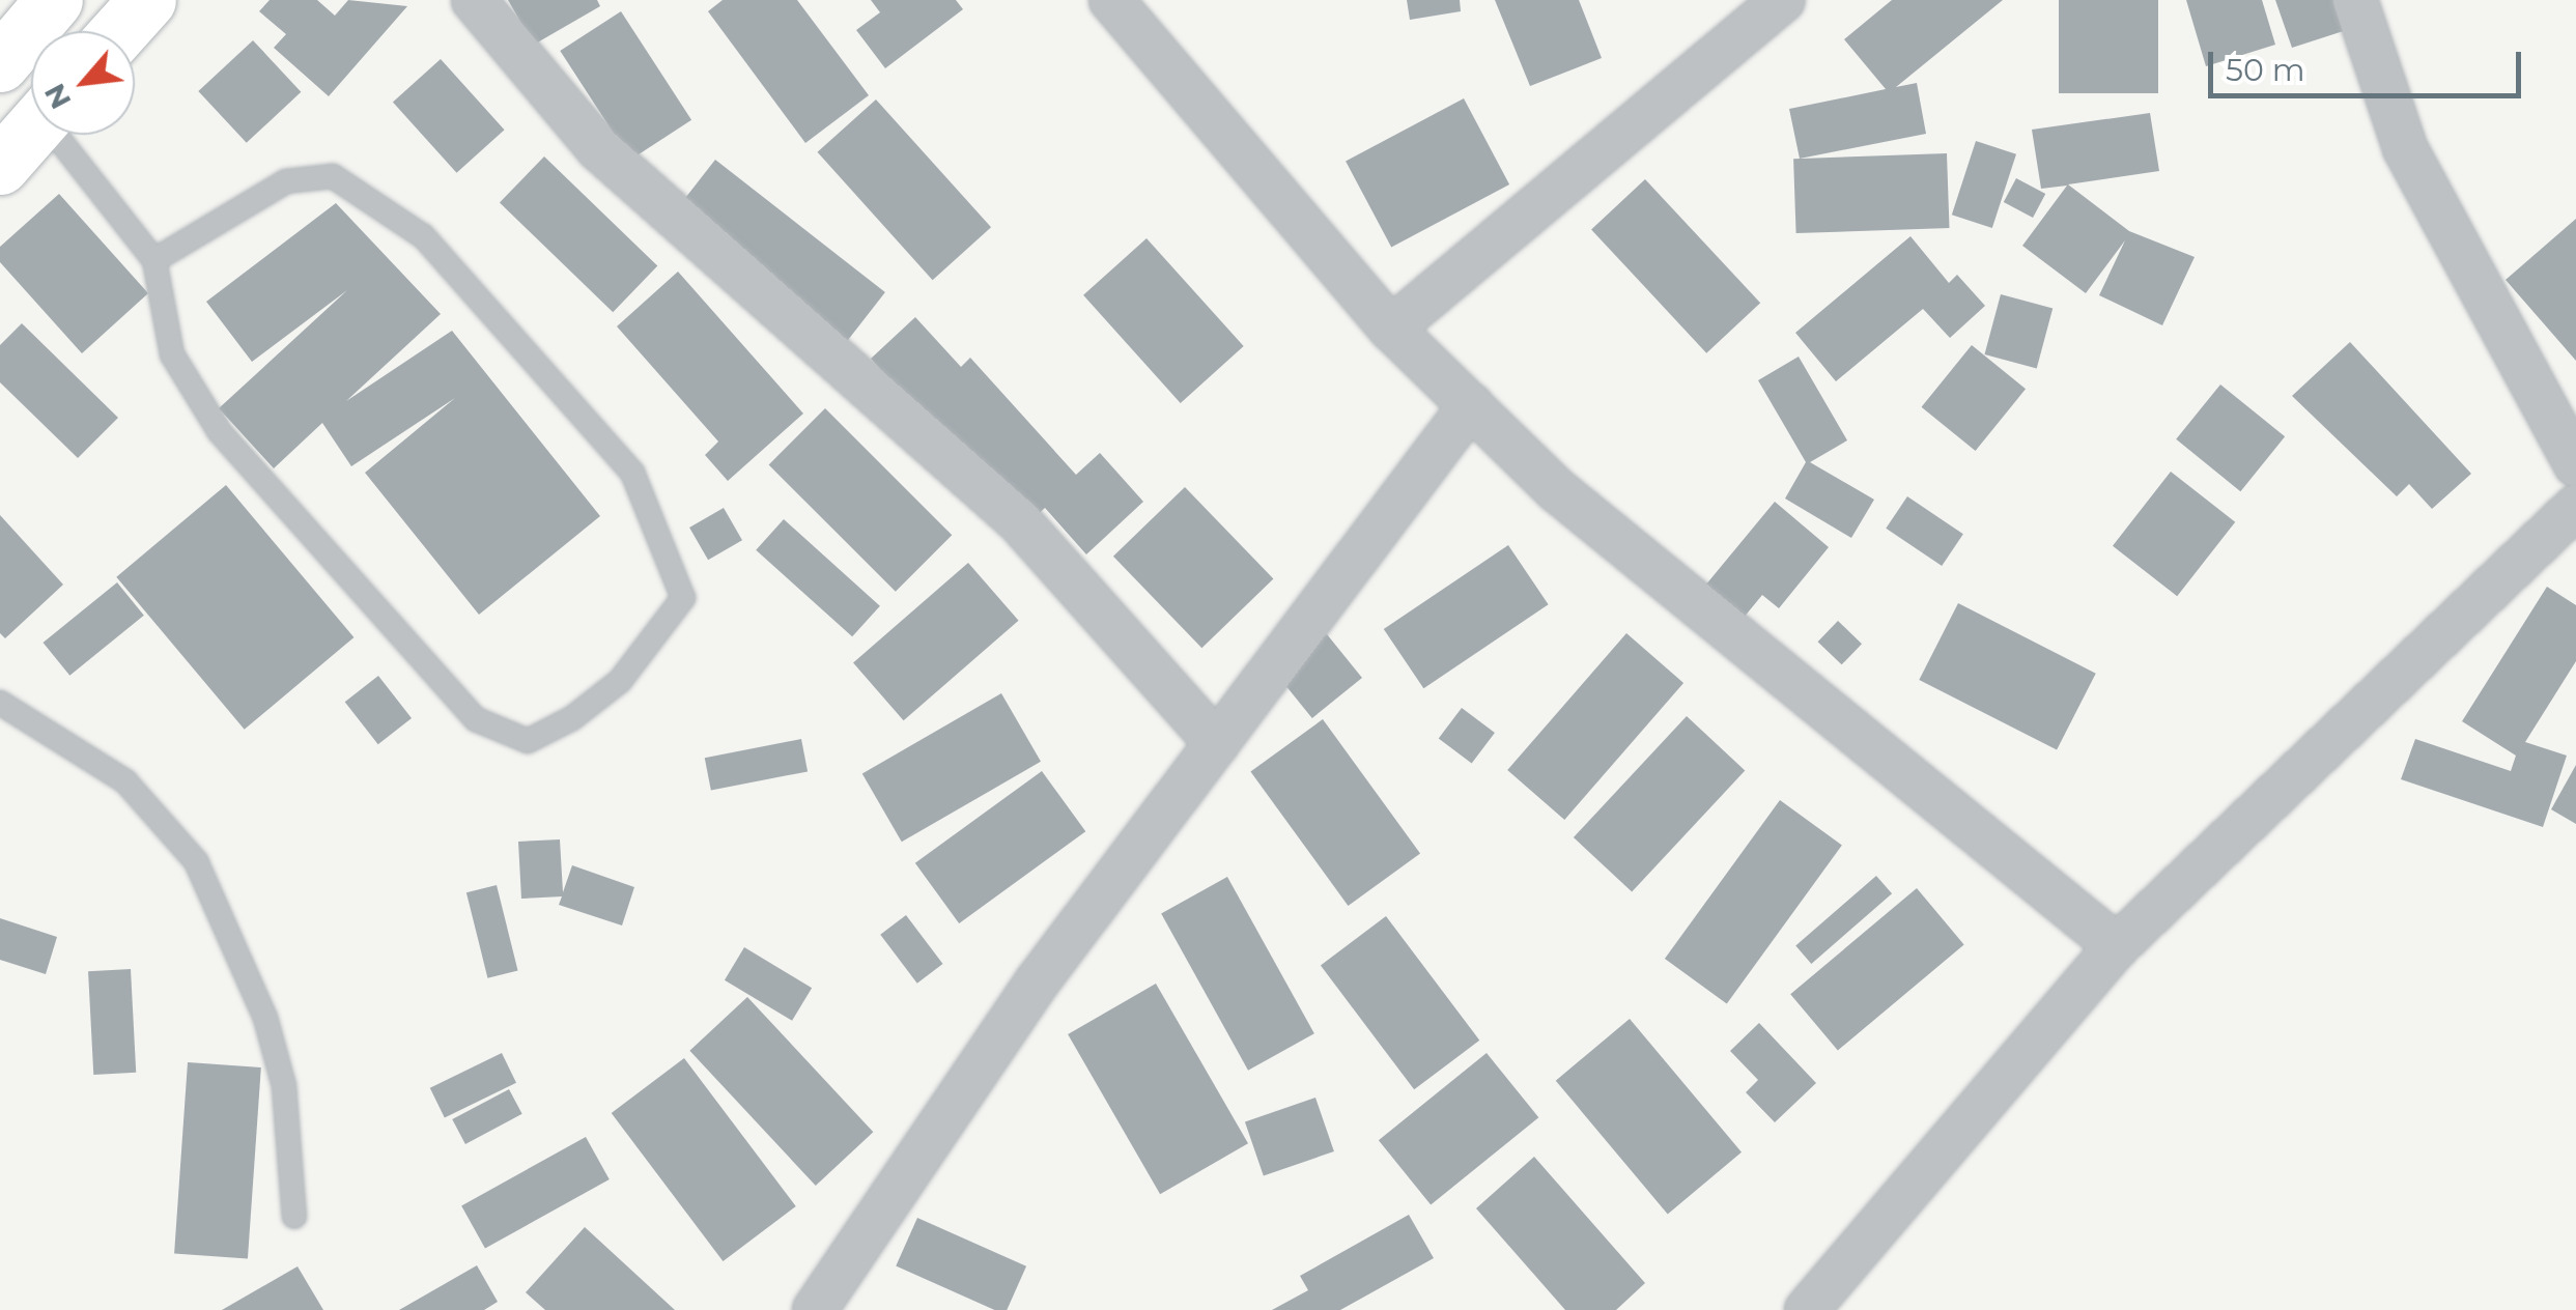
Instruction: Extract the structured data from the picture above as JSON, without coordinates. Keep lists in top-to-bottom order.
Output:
{
  "scale_bar": "50 m",
  "north": "bottom left"
}
